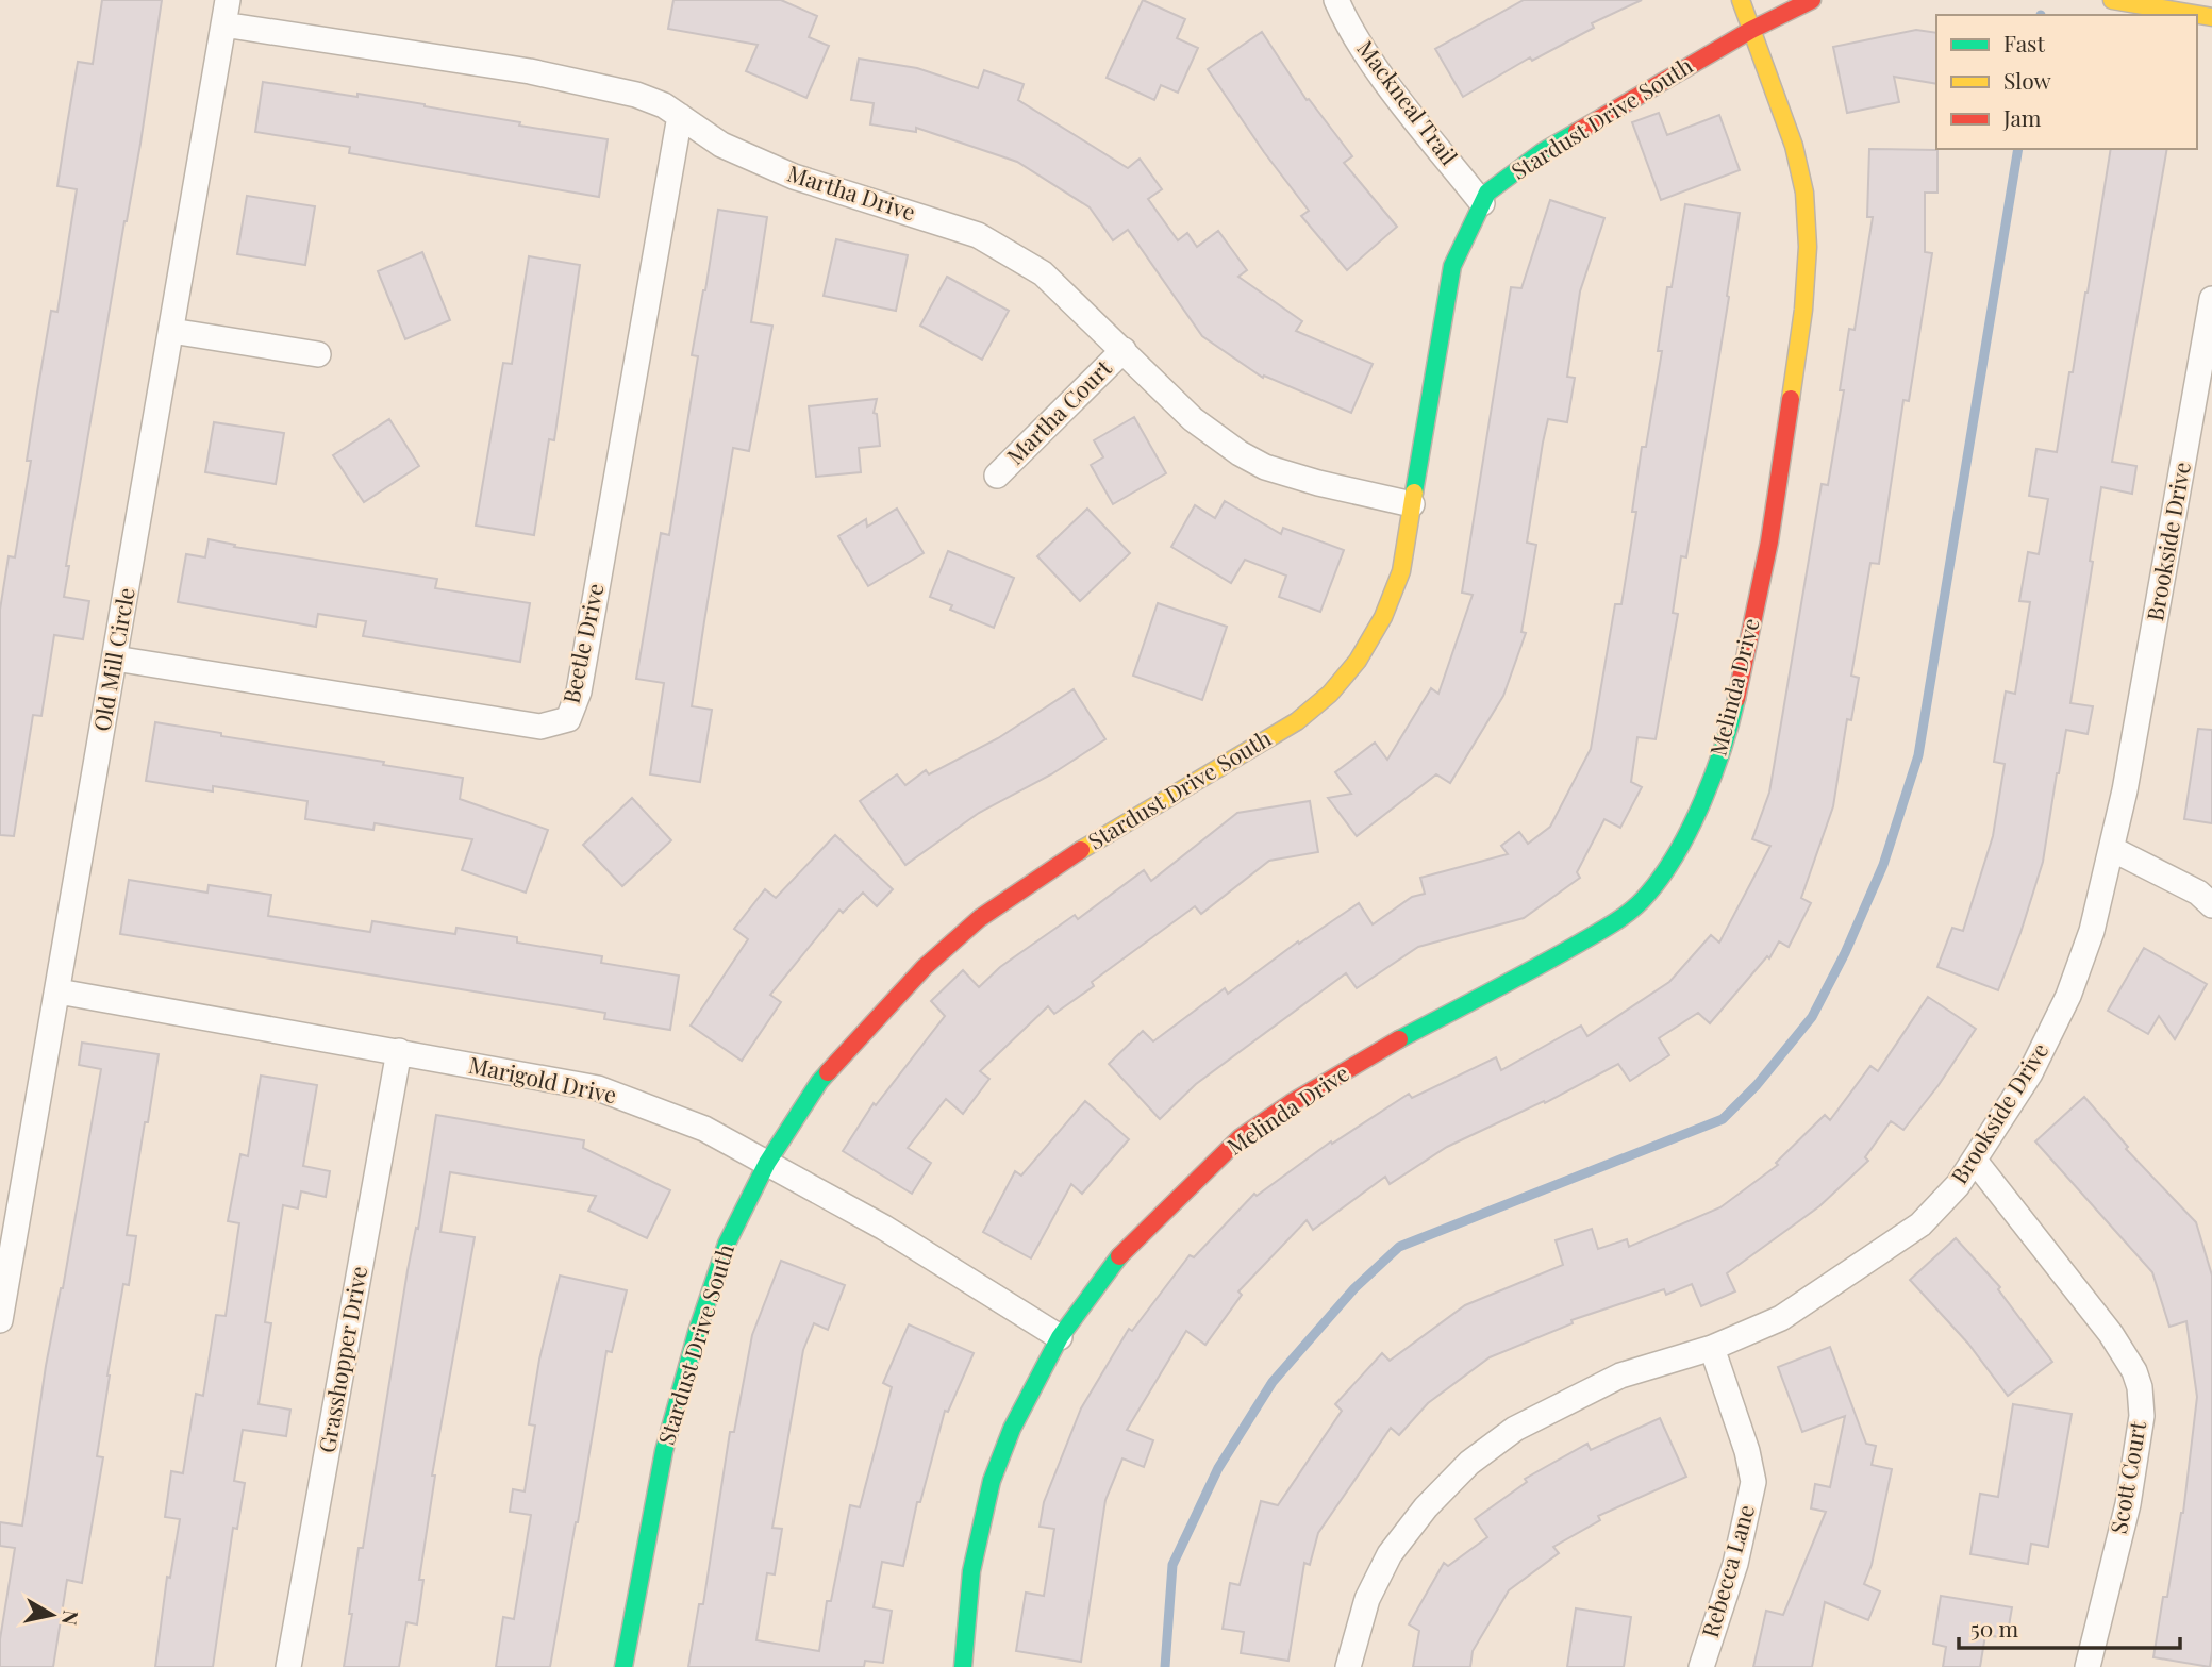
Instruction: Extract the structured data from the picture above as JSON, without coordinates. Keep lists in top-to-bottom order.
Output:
{
  "streets": {
    "street": [
      "Mackneal Trail",
      "Stardust Drive South",
      "Martha Drive",
      "Martha Court",
      "Brookside Drive",
      "Beetle Drive",
      "Old Mill Circle",
      "Melinda Drive",
      "Marigold Drive",
      "Grasshopper Drive",
      "Scott Court",
      "Rebecca Lane"
    ]
  },
  "crossings": [
    ["Mackneal Trail", "Stardust Drive South"],
    ["Stardust Drive South", "Martha Drive"],
    ["Stardust Drive South", "Melinda Drive"],
    ["Stardust Drive South", "Marigold Drive"],
    ["Martha Drive", "Martha Court"],
    ["Martha Drive", "Beetle Drive"],
    ["Martha Drive", "Old Mill Circle"],
    ["Brookside Drive", "Scott Court"],
    ["Brookside Drive", "Rebecca Lane"],
    ["Beetle Drive", "Old Mill Circle"],
    ["Old Mill Circle", "Marigold Drive"],
    ["Melinda Drive", "Marigold Drive"],
    ["Marigold Drive", "Grasshopper Drive"]
  ],
  "legend": ["Fast", "Slow", "Jam"],
  "scale_bar": "50 m",
  "north": "right"
}
